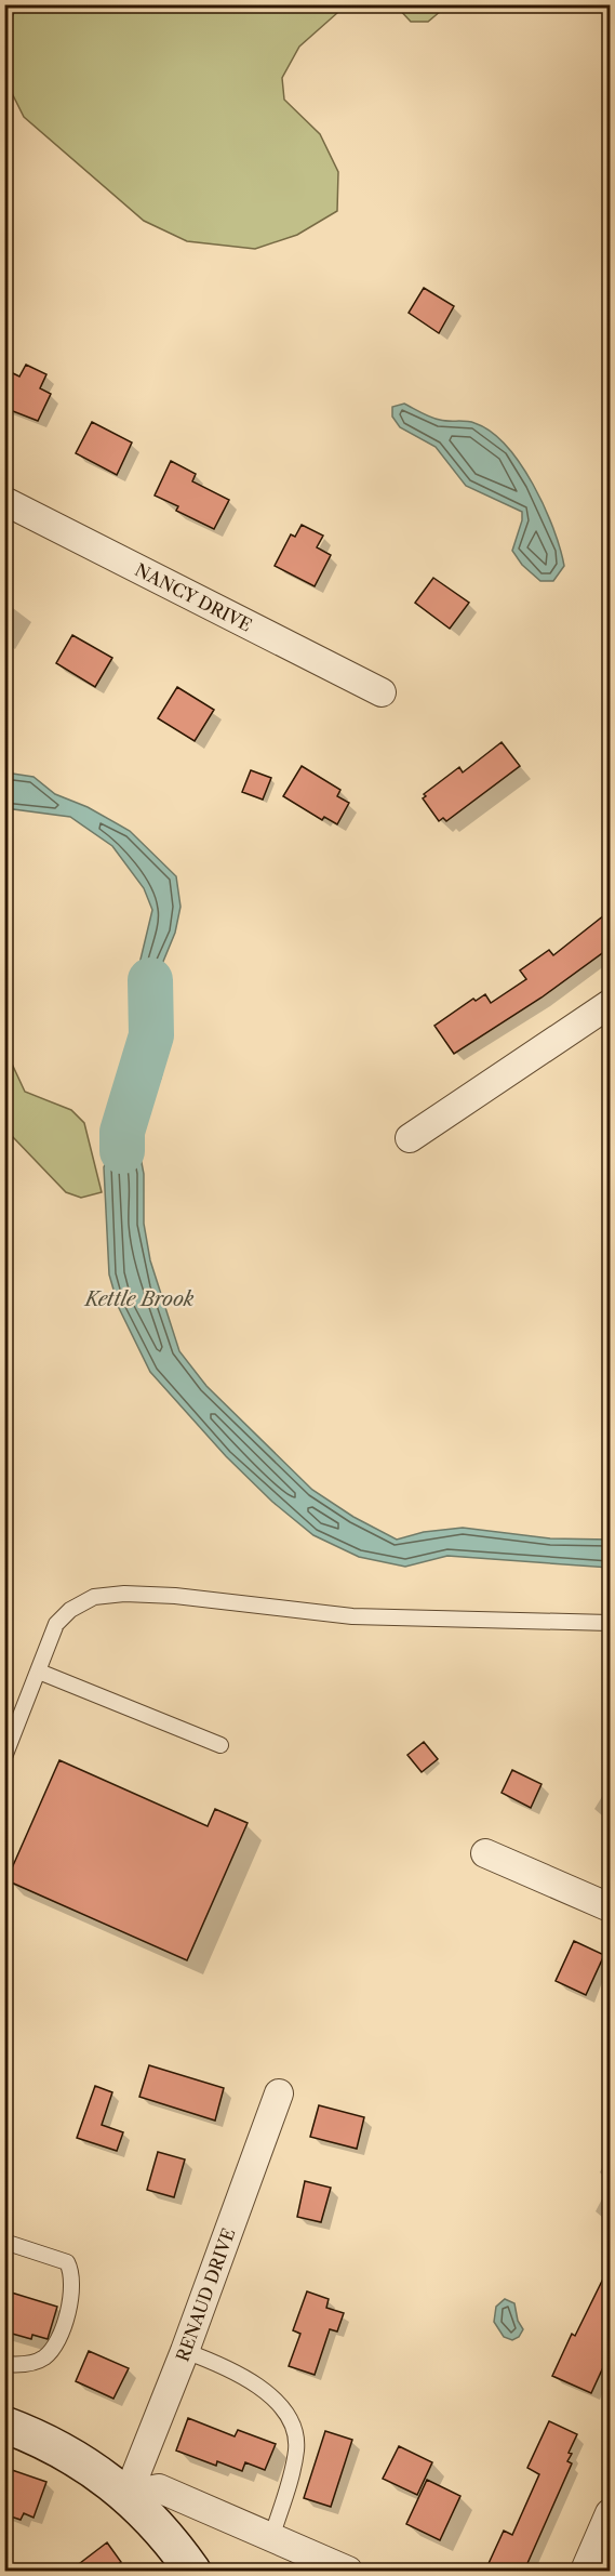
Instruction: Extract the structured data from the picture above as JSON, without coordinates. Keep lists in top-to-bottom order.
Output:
{
  "streets": {
    "street": ["NANCY DRIVE", "RENAUD DRIVE"]
  },
  "water": ["Kettle Brook"]
}
